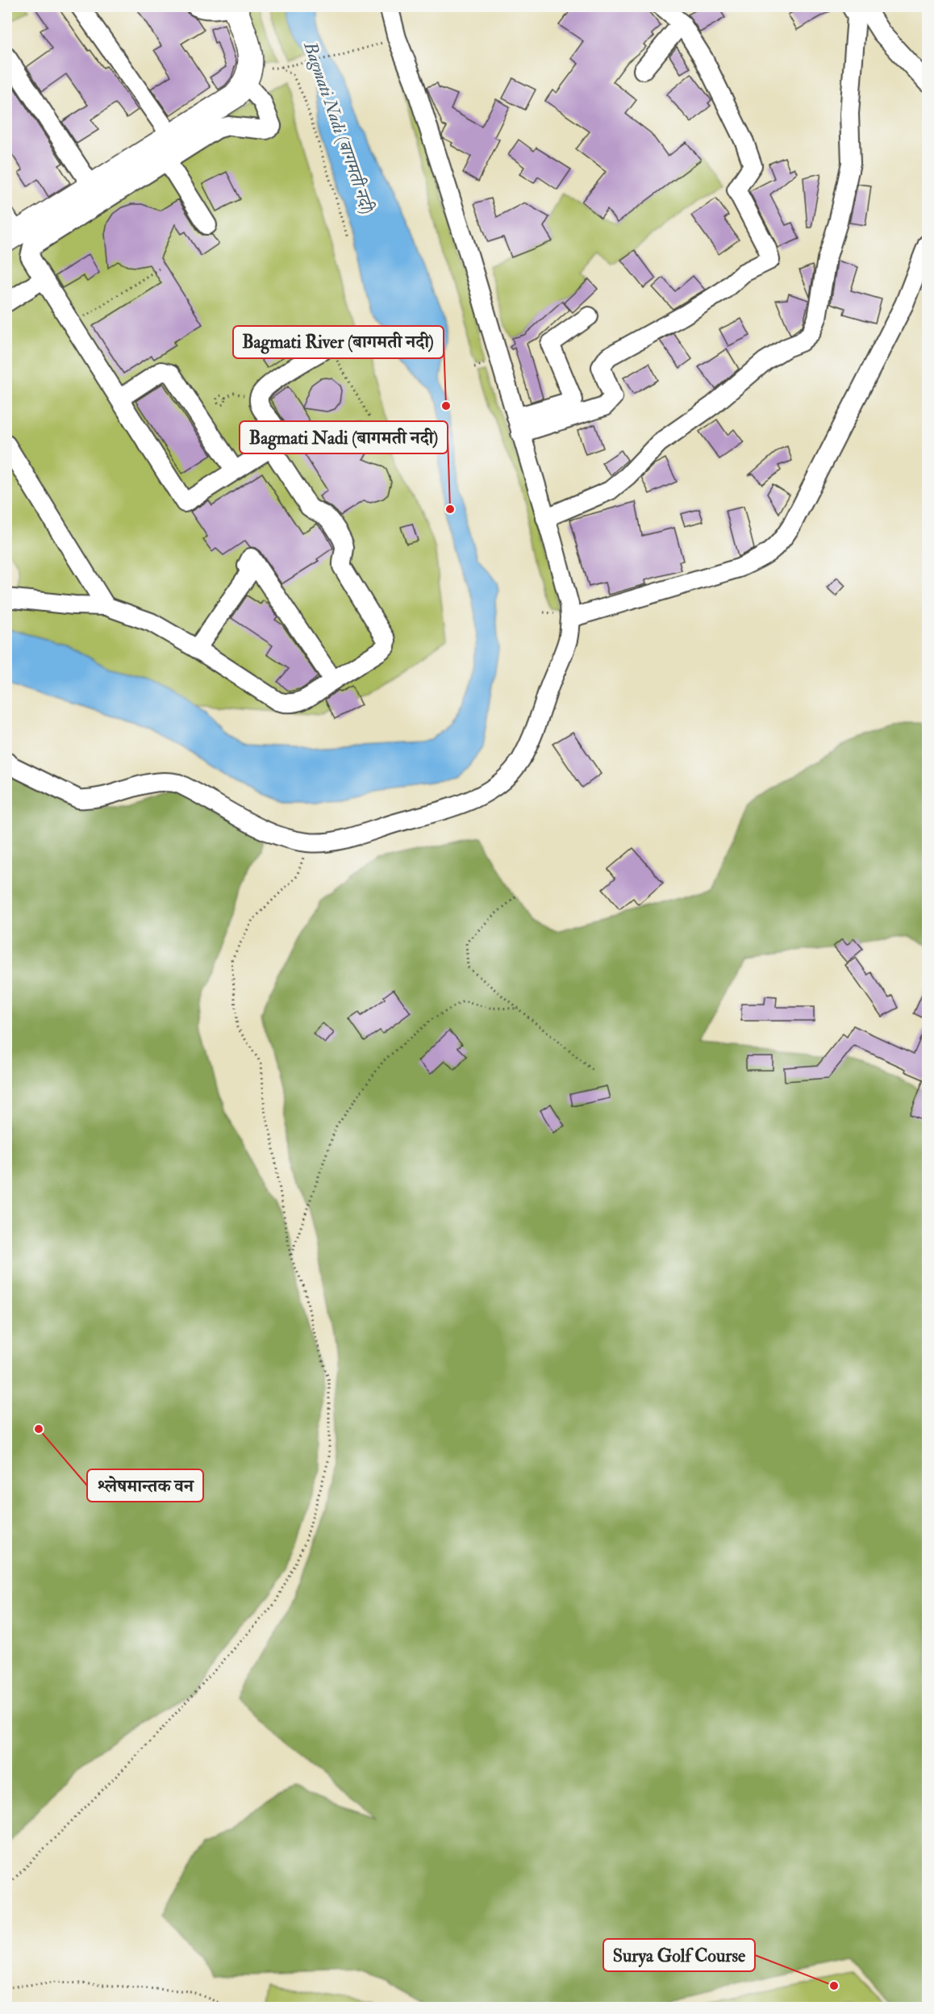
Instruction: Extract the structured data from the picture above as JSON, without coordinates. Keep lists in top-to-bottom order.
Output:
{
  "water": ["Bagmati Nadi (बागमती नदी)"],
  "places": [
    "Bagmati River (बागमती नदी)",
    "Bagmati Nadi (बागमती नदी)",
    "श्लेषमान्तक वन",
    "Surya Golf Course"
  ]
}
